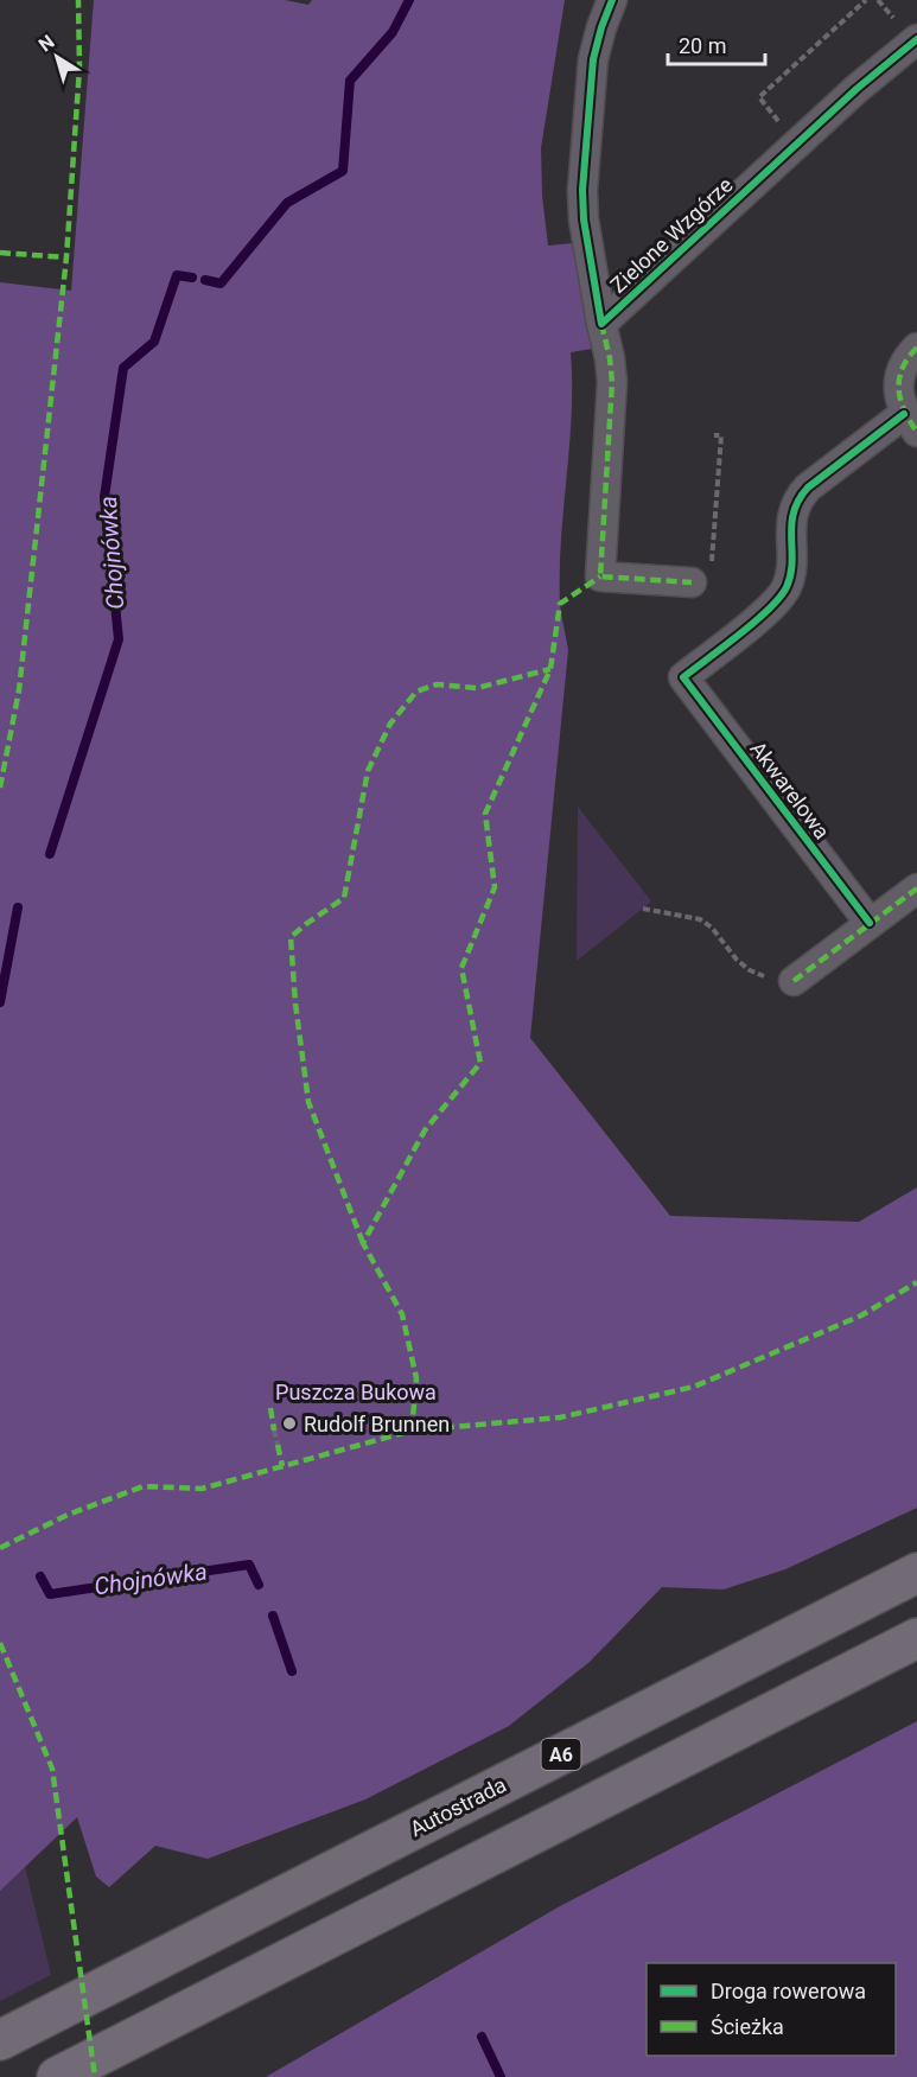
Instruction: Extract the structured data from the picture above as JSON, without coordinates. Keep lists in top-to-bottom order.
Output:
{
  "streets": {
    "highway": ["A6", "Autostrada"],
    "street": ["Zielone Wzgórze", "Akwarelowa"]
  },
  "water": ["Chojnówka"],
  "parks": ["Puszcza Bukowa"],
  "places": ["Rudolf Brunnen"],
  "legend": ["Droga rowerowa", "Ścieżka"],
  "scale_bar": "20 m",
  "north": "top left"
}
